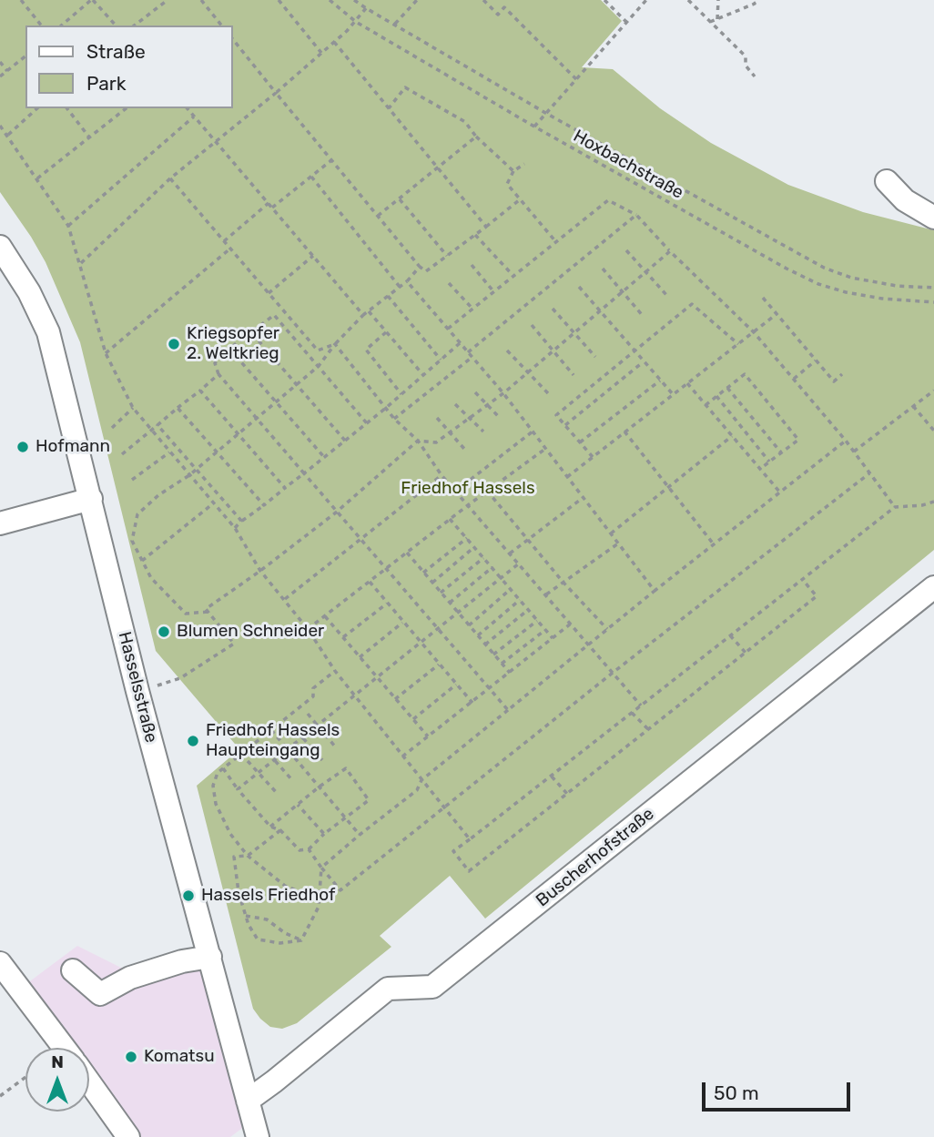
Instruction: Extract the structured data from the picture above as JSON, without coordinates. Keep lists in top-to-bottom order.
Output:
{
  "streets": {
    "street": ["Hasselsstraße", "Buscherhofstraße"],
    "path": ["Hoxbachstraße"]
  },
  "crossings": [
    ["Hasselsstraße", "Buscherhofstraße"]
  ],
  "parks": ["Friedhof Hassels"],
  "places": [
    "Kriegsopfer 2. Weltkrieg",
    "Hofmann",
    "Blumen Schneider",
    "Friedhof Hassels Haupteingang",
    "Hassels Friedhof",
    "Komatsu"
  ],
  "legend": ["Straße", "Park"],
  "scale_bar": "50 m",
  "north": "top"
}
